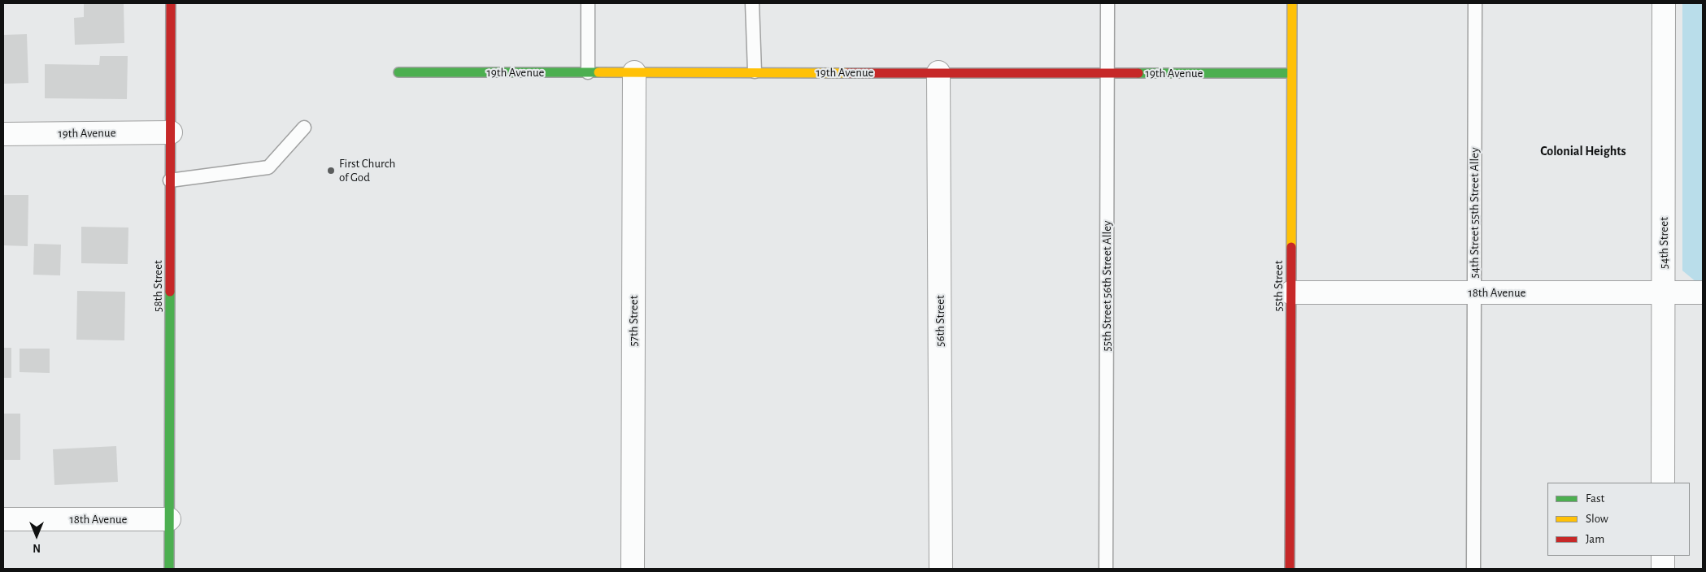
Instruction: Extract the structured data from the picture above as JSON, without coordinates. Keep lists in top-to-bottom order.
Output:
{
  "streets": {
    "street": [
      "19th Avenue",
      "54th Street",
      "58th Street",
      "55th Street",
      "18th Avenue",
      "57th Street",
      "56th Street"
    ],
    "lane": ["54th Street 55th Street Alley", "55th Street 56th Street Alley"]
  },
  "crossings": [
    ["19th Avenue", "58th Street"],
    ["19th Avenue", "55th Street 56th Street Alley"],
    ["19th Avenue", "55th Street"],
    ["19th Avenue", "57th Street"],
    ["19th Avenue", "56th Street"],
    ["54th Street 55th Street Alley", "18th Avenue"],
    ["54th Street", "18th Avenue"],
    ["58th Street", "18th Avenue"],
    ["55th Street", "18th Avenue"]
  ],
  "districts": ["Colonial Heights"],
  "places": ["First Church of God"],
  "legend": ["Fast", "Slow", "Jam"],
  "north": "bottom"
}
